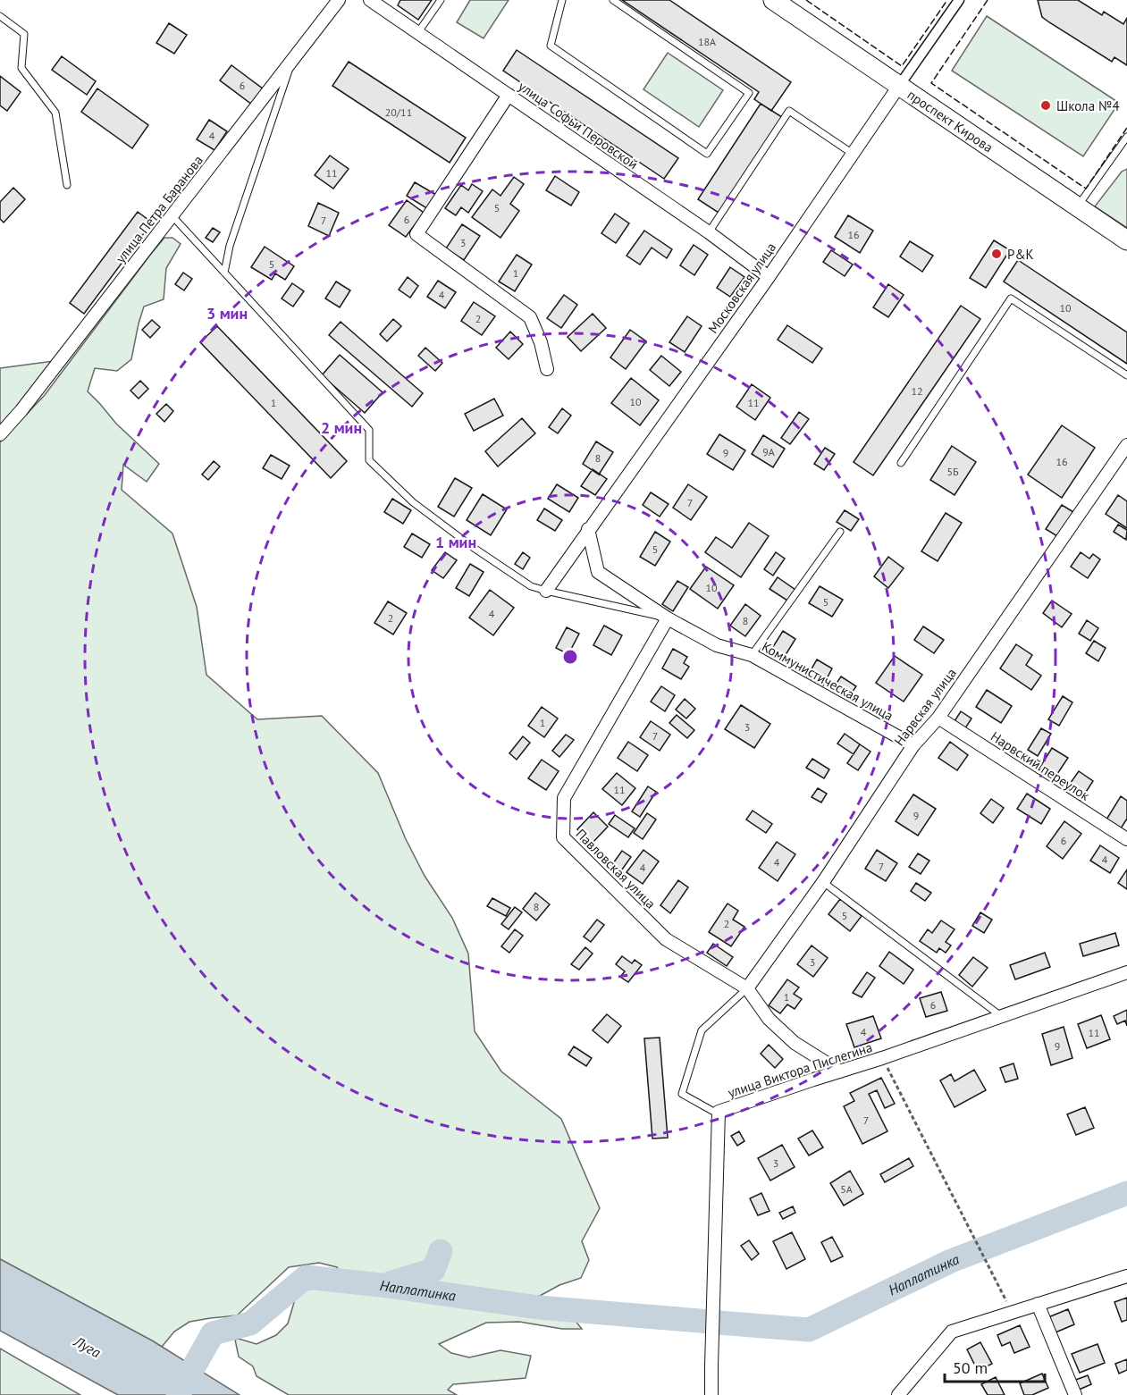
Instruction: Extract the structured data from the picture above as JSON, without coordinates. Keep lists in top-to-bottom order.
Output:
{
  "streets": {
    "main road": ["проспект Кирова"],
    "street": [
      "улица Софьи Перовской",
      "улица Петра Баранова",
      "Московская улица",
      "Коммунистическая улица",
      "Нарвская улица",
      "Нарвский переулок",
      "Павловская улица",
      "улица Виктора Пислегина"
    ]
  },
  "crossings": [
    ["проспект Кирова", "Московская улица"],
    ["улица Софьи Перовской", "Московская улица"],
    ["Московская улица", "Коммунистическая улица"],
    ["Коммунистическая улица", "Нарвская улица"],
    ["Коммунистическая улица", "Павловская улица"],
    ["Нарвская улица", "Нарвский переулок"],
    ["Нарвская улица", "Павловская улица"],
    ["Павловская улица", "улица Виктора Пислегина"]
  ],
  "water": ["Наплатинка", "Луга"],
  "places": ["Школа №4", "P&K"],
  "house_numbers": [
    "18А",
    "6",
    "20/11",
    "4",
    "11",
    "5",
    "6",
    "7",
    "16",
    "3",
    "5",
    "1",
    "4",
    "10",
    "2",
    "12",
    "10",
    "1",
    "11",
    "9А",
    "9",
    "8",
    "16",
    "5Б",
    "7",
    "5",
    "10",
    "5",
    "4",
    "2",
    "8",
    "1",
    "3",
    "7",
    "11",
    "9",
    "6",
    "4",
    "4",
    "7",
    "4",
    "8",
    "5",
    "2",
    "3",
    "1",
    "6",
    "4",
    "11",
    "9",
    "7",
    "3",
    "5А"
  ],
  "scale_bar": "50 m",
  "rings": ["3 мин", "2 мин", "1 мин"]
}
